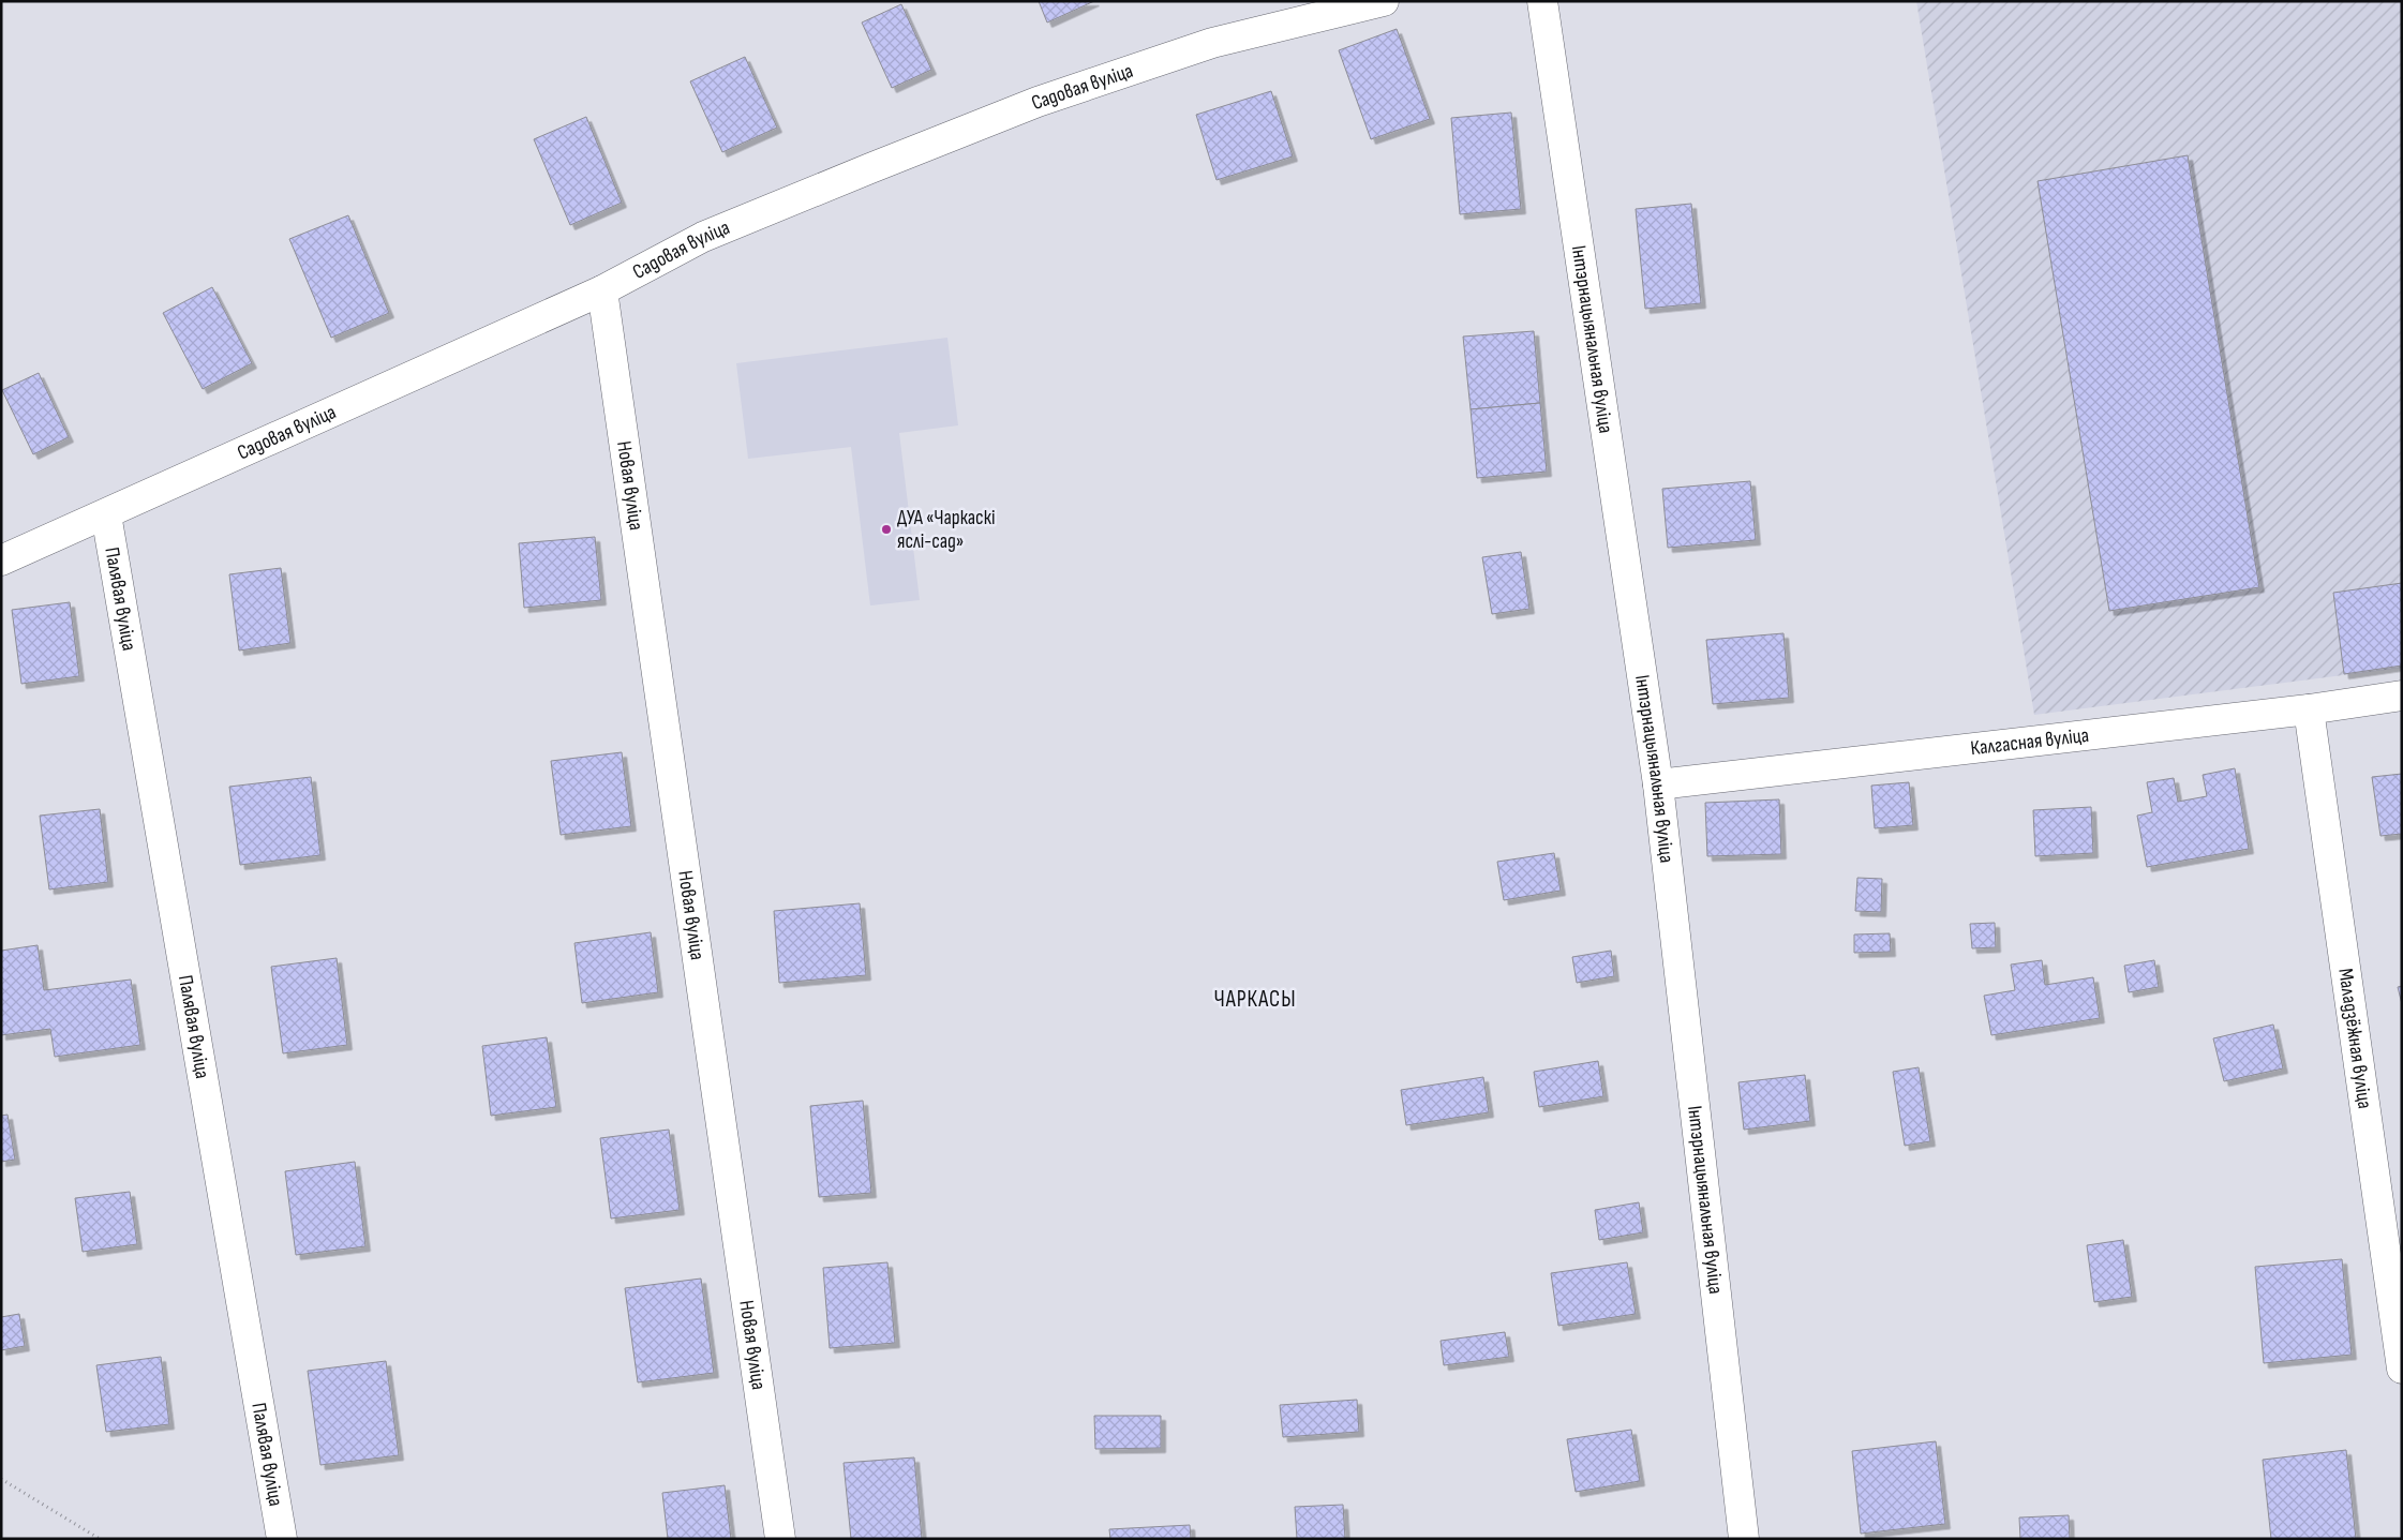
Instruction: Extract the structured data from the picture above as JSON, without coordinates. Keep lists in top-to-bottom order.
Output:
{
  "streets": {
    "street": [
      "Садовая вуліца",
      "Інтэрнацыянальная вуліца",
      "Новая вуліца",
      "Палявая вуліца",
      "Калгасная вуліца",
      "Маладзёжная вуліца"
    ]
  },
  "crossings": [
    ["Садовая вуліца", "Новая вуліца"],
    ["Садовая вуліца", "Палявая вуліца"],
    ["Інтэрнацыянальная вуліца", "Калгасная вуліца"],
    ["Калгасная вуліца", "Маладзёжная вуліца"]
  ],
  "districts": ["ЧАРКАСЫ"],
  "places": ["ДУА «Чаркаскі яслі-сад»"]
}
